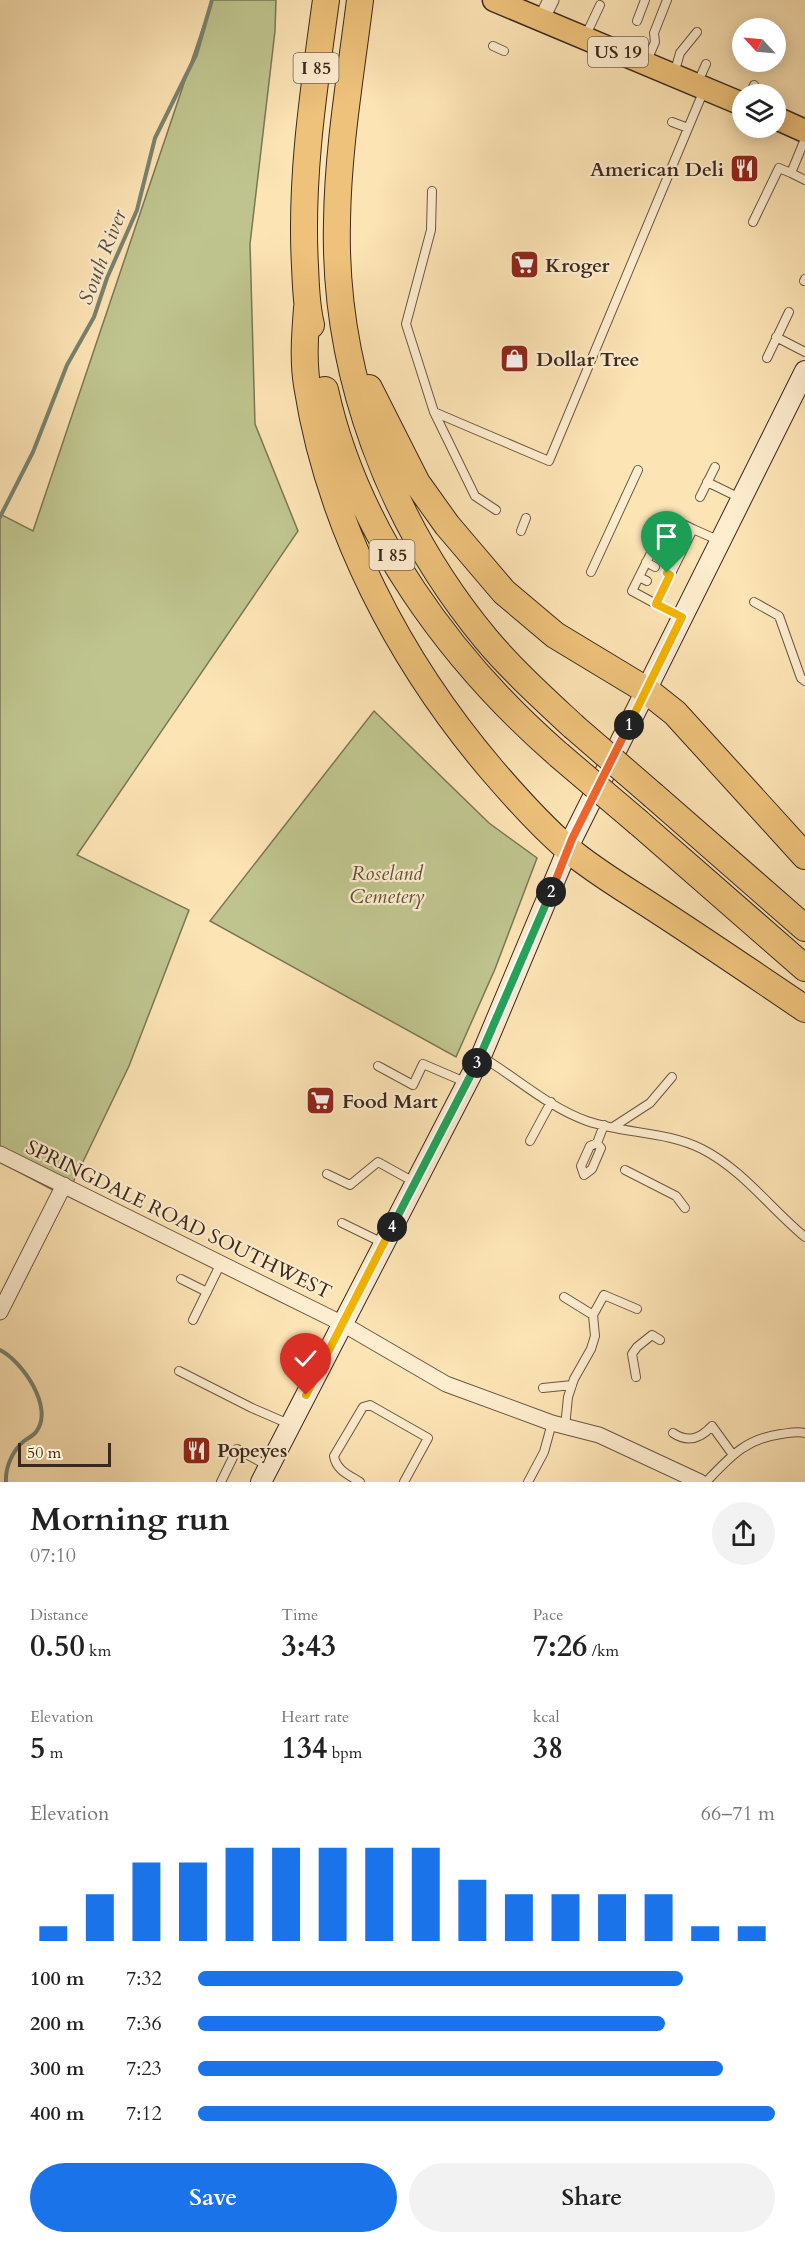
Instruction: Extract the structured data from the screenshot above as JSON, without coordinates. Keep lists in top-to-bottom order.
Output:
{
  "streets": {
    "highway": ["I 85"],
    "main road": ["US 19"],
    "street": ["SPRINGDALE ROAD SOUTHWEST"]
  },
  "water": ["South River"],
  "parks": ["Roseland Cemetery"],
  "places": {
    "restaurant": ["American Deli", "Popeyes"],
    "supermarket": ["Kroger", "Food Mart"],
    "shop": ["Dollar Tree"]
  },
  "scale_bar": "50 m",
  "north": "top left",
  "page": {
    "pins": [
      "1",
      "2",
      "3",
      "4"
    ],
    "scale": "50 m",
    "heading": ["Morning run", "07:10"],
    "stats": [
      ["Distance", "0.50 km"],
      ["Time", "3:43"],
      ["Pace", "7:26 /km"],
      ["Elevation", "5 m"],
      ["Heart rate", "134 bpm"],
      ["kcal", "38"]
    ],
    "chart": ["Elevation", "66–71 m"],
    "list": [
      {
        "name": "100 m",
        "note": "7:32"
      },
      {
        "name": "200 m",
        "note": "7:36"
      },
      {
        "name": "300 m",
        "note": "7:23"
      },
      {
        "name": "400 m",
        "note": "7:12"
      }
    ],
    "buttons": ["Save", "Share"]
  }
}
